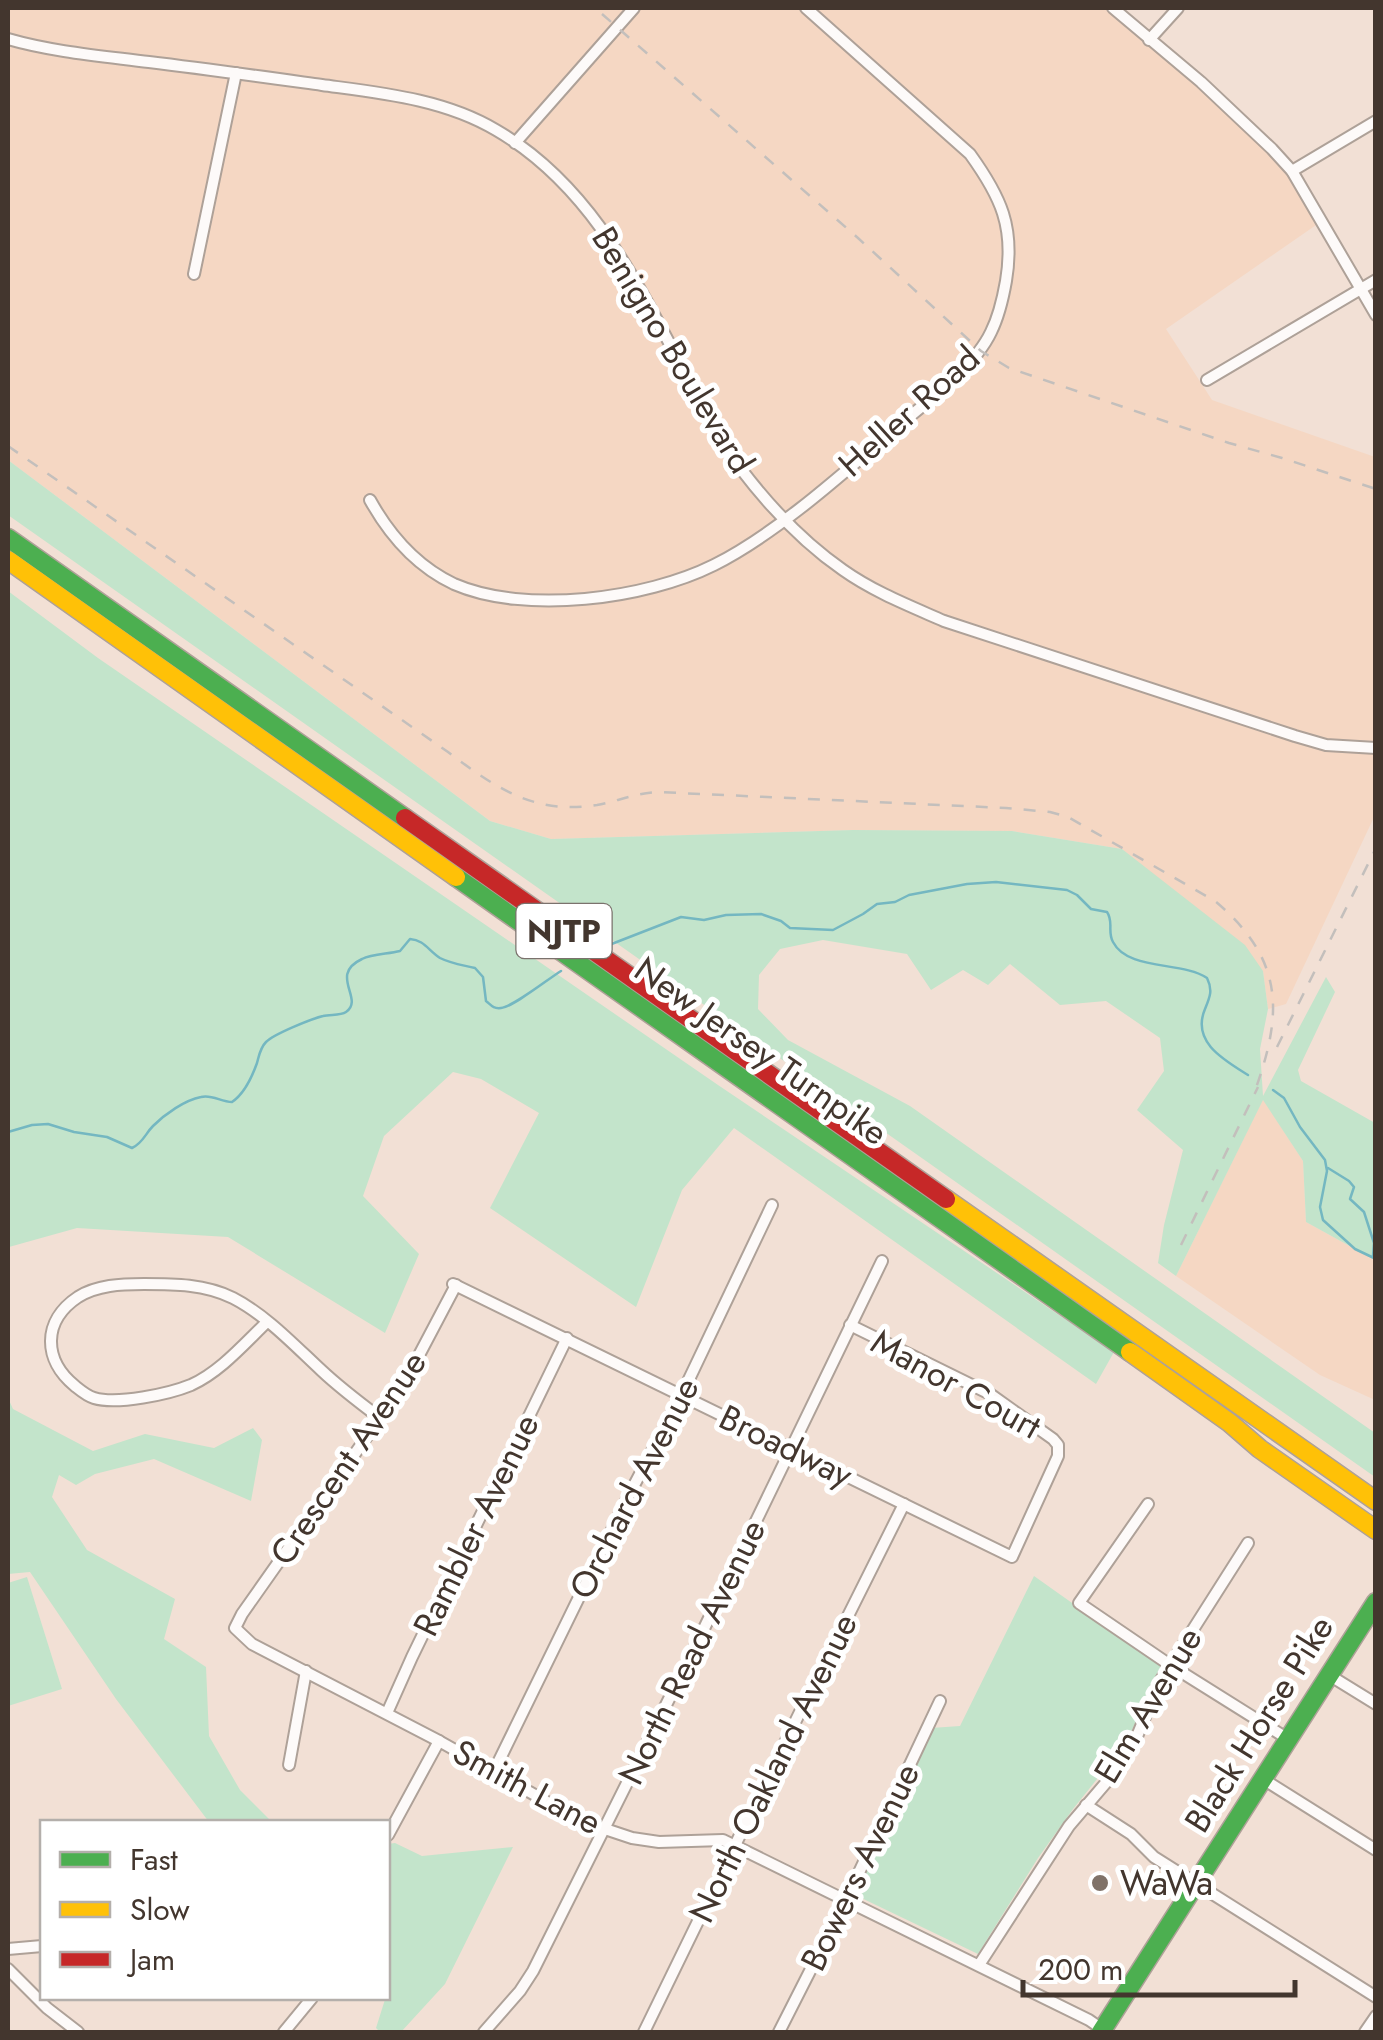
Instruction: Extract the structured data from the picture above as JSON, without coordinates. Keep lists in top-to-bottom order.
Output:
{
  "streets": {
    "main road": ["NJTP", "New Jersey Turnpike", "Black Horse Pike"],
    "street": [
      "Benigno Boulevard",
      "Heller Road",
      "Manor Court",
      "Broadway",
      "Crescent Avenue",
      "Orchard Avenue",
      "Rambler Avenue",
      "North Read Avenue",
      "Elm Avenue",
      "North Oakland Avenue",
      "Smith Lane",
      "Bowers Avenue"
    ]
  },
  "crossings": [
    ["Benigno Boulevard", "Heller Road"],
    ["Manor Court", "Broadway"],
    ["Manor Court", "North Read Avenue"],
    ["Broadway", "Crescent Avenue"],
    ["Broadway", "Orchard Avenue"],
    ["Broadway", "Rambler Avenue"],
    ["Broadway", "North Read Avenue"],
    ["Broadway", "North Oakland Avenue"],
    ["Crescent Avenue", "Smith Lane"],
    ["Orchard Avenue", "Smith Lane"],
    ["Rambler Avenue", "Smith Lane"],
    ["North Read Avenue", "Smith Lane"],
    ["Elm Avenue", "Smith Lane"],
    ["Black Horse Pike", "Smith Lane"],
    ["North Oakland Avenue", "Smith Lane"],
    ["Smith Lane", "Bowers Avenue"]
  ],
  "places": ["WaWa"],
  "legend": ["Fast", "Slow", "Jam"],
  "scale_bar": "200 m"
}
